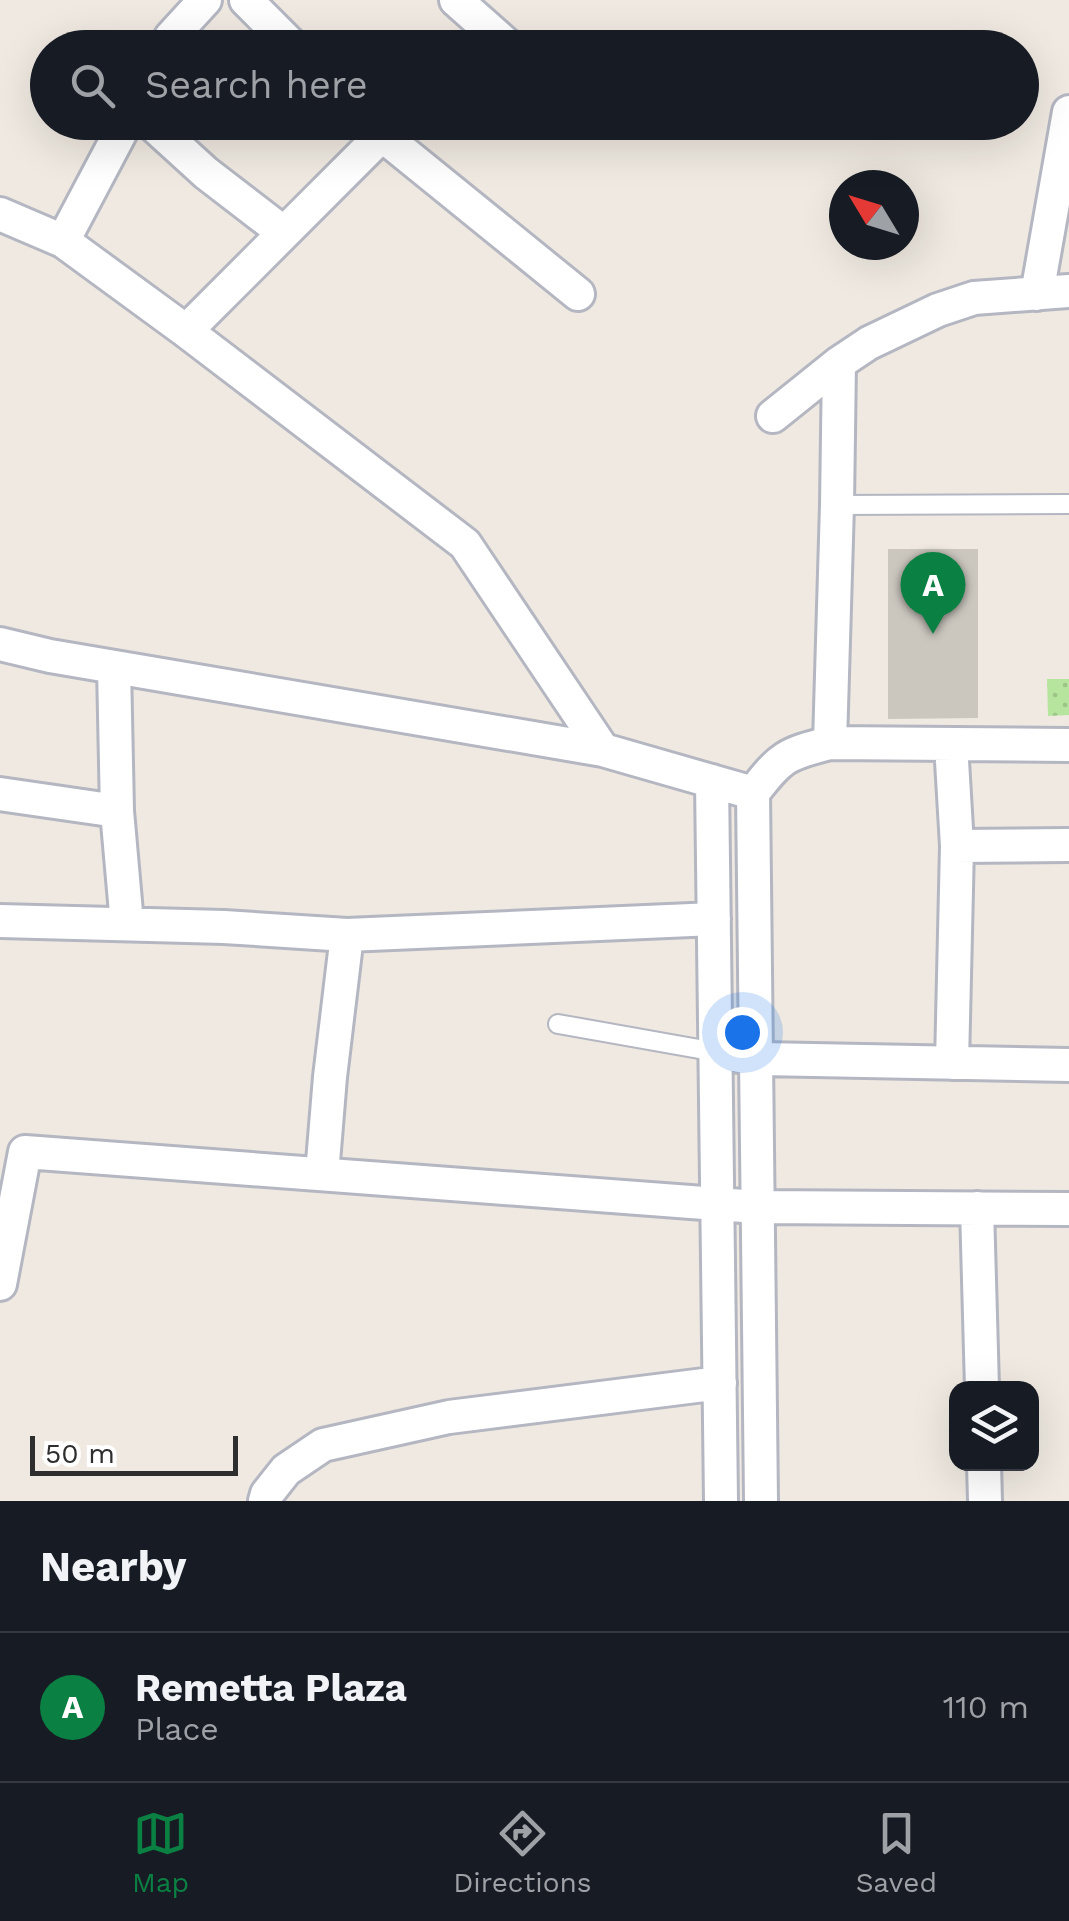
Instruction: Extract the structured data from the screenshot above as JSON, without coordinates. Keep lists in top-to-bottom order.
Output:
{
  "scale_bar": "50 m",
  "north": "top left",
  "page": {
    "search": "Search here",
    "pins": "A",
    "scale": "50 m",
    "heading": "Nearby",
    "list": [
      {
        "mark": "A",
        "name": "Remetta Plaza",
        "note": "Place",
        "value": "110 m"
      }
    ],
    "nav": ["Map", "Directions", "Saved"]
  }
}
